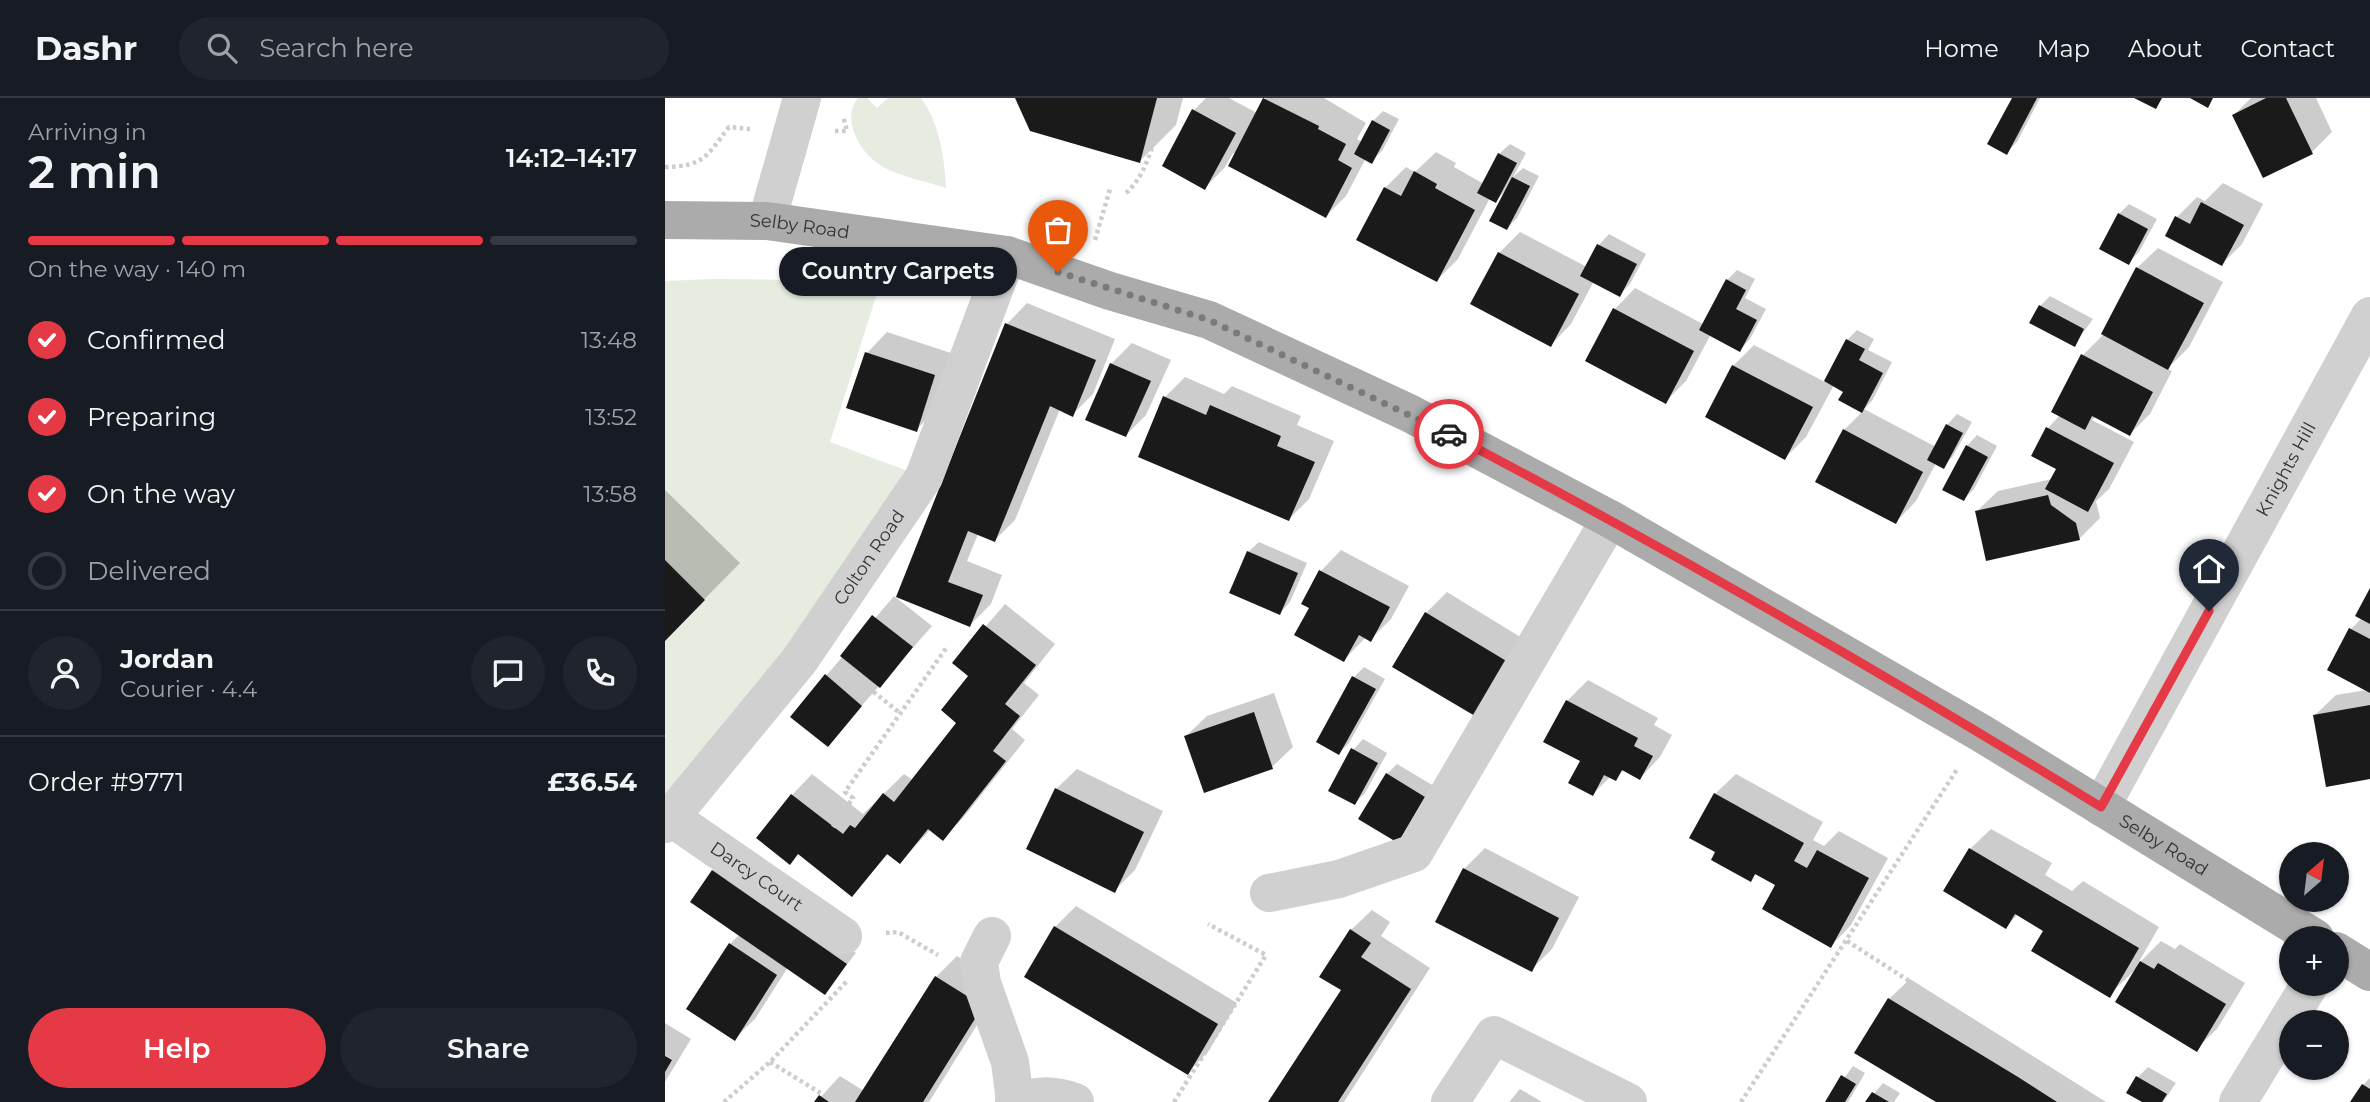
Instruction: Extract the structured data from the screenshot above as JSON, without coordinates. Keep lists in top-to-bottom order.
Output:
{
  "streets": {
    "main road": ["Selby Road"],
    "street": ["Knights Hill", "Colton Road", "Darcy Court"]
  },
  "crossings": [
    ["Selby Road", "Knights Hill"],
    ["Selby Road", "Colton Road"],
    ["Colton Road", "Darcy Court"]
  ],
  "places": ["Country Carpets"],
  "north": "top right",
  "page": {
    "header": "Dashr",
    "search": "Search here",
    "nav": [
      "Home",
      "Map",
      "About",
      "Contact"
    ],
    "heading": ["2 min", "Arriving in", "14:12–14:17"],
    "panel": [
      "Jordan",
      "Courier · 4.4",
      "Order #9771",
      "£36.54"
    ],
    "bar": "On the way · 140 m",
    "bubble": "Country Carpets",
    "list": [
      ["Confirmed", "13:48"],
      ["Preparing", "13:52"],
      ["On the way", "13:58"],
      "Delivered"
    ],
    "map_buttons": ["+", "−"],
    "buttons": ["Help", "Share"]
  }
}
